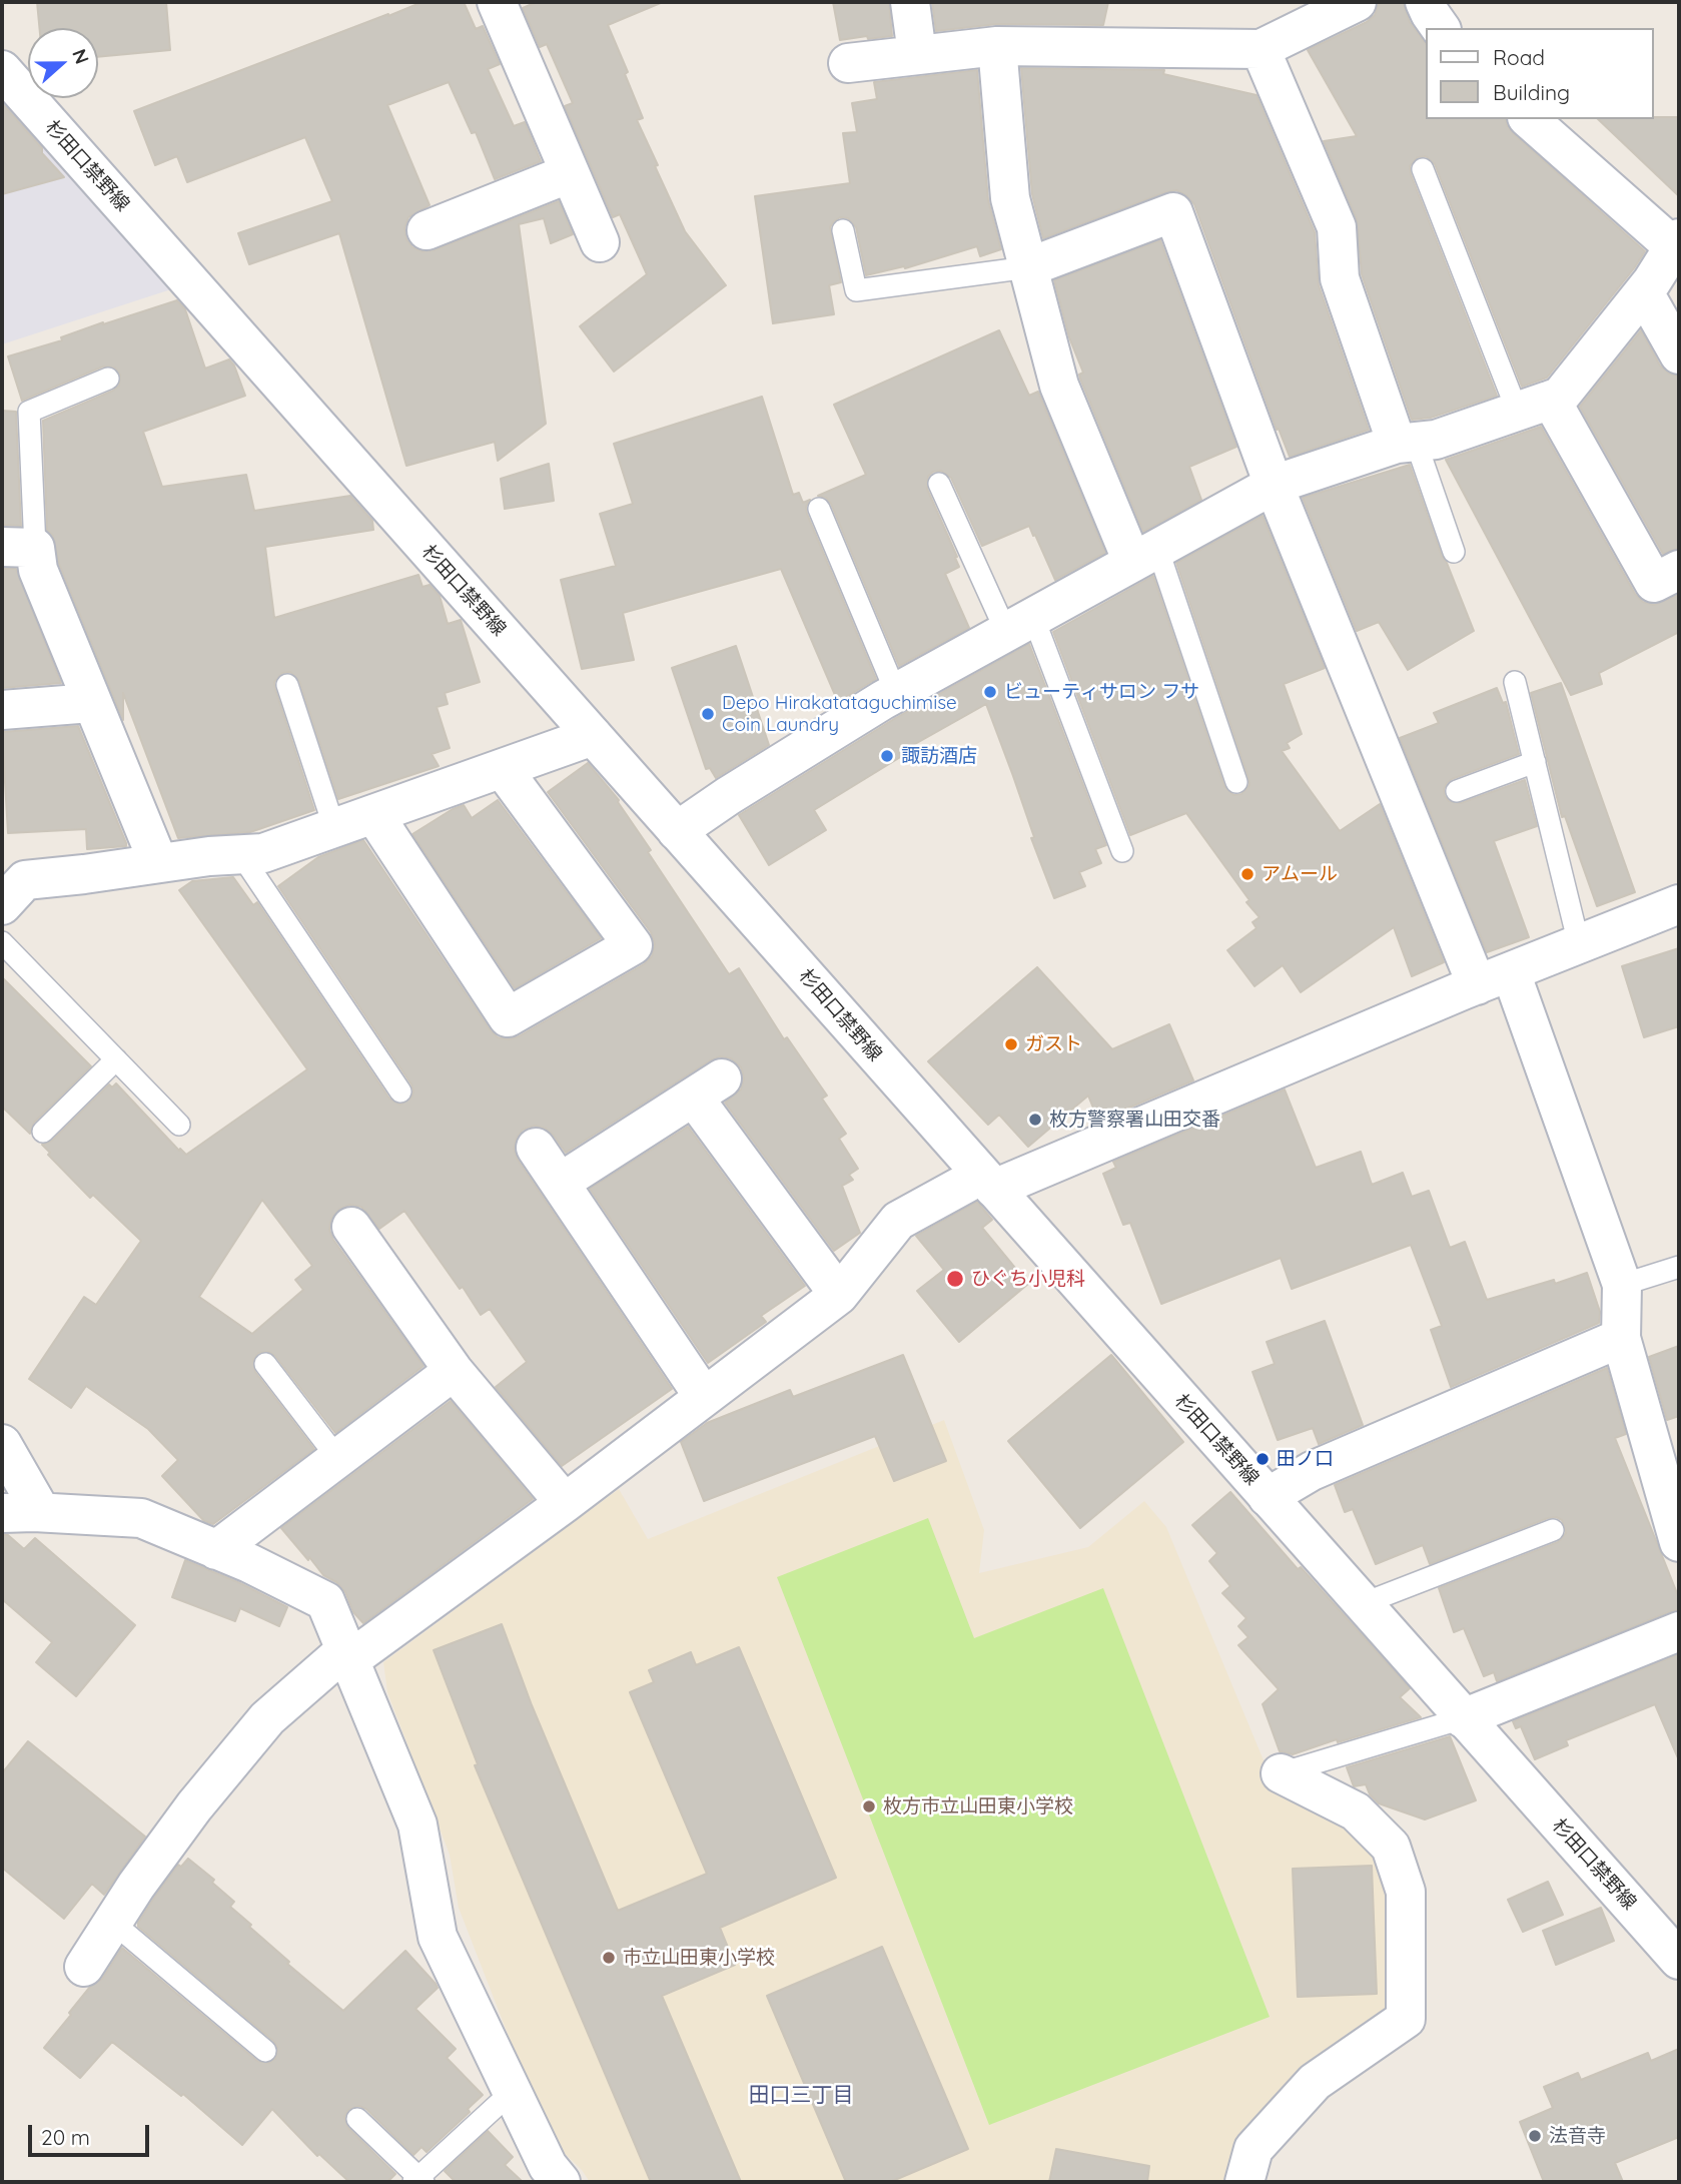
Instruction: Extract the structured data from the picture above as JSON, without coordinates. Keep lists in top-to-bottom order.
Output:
{
  "streets": {
    "street": ["杉田口禁野線"]
  },
  "districts": ["田口三丁目"],
  "places": [
    "ビューティサロン フサ",
    "Depo Hirakatataguchimise Coin Laundry",
    "諏訪酒店",
    "アムール",
    "ガスト",
    "枚方警察署山田交番",
    "ひぐち小児科",
    "田ノ口",
    "枚方市立山田東小学校",
    "市立山田東小学校",
    "法音寺"
  ],
  "legend": ["Road", "Building"],
  "scale_bar": "20 m",
  "north": "right"
}
